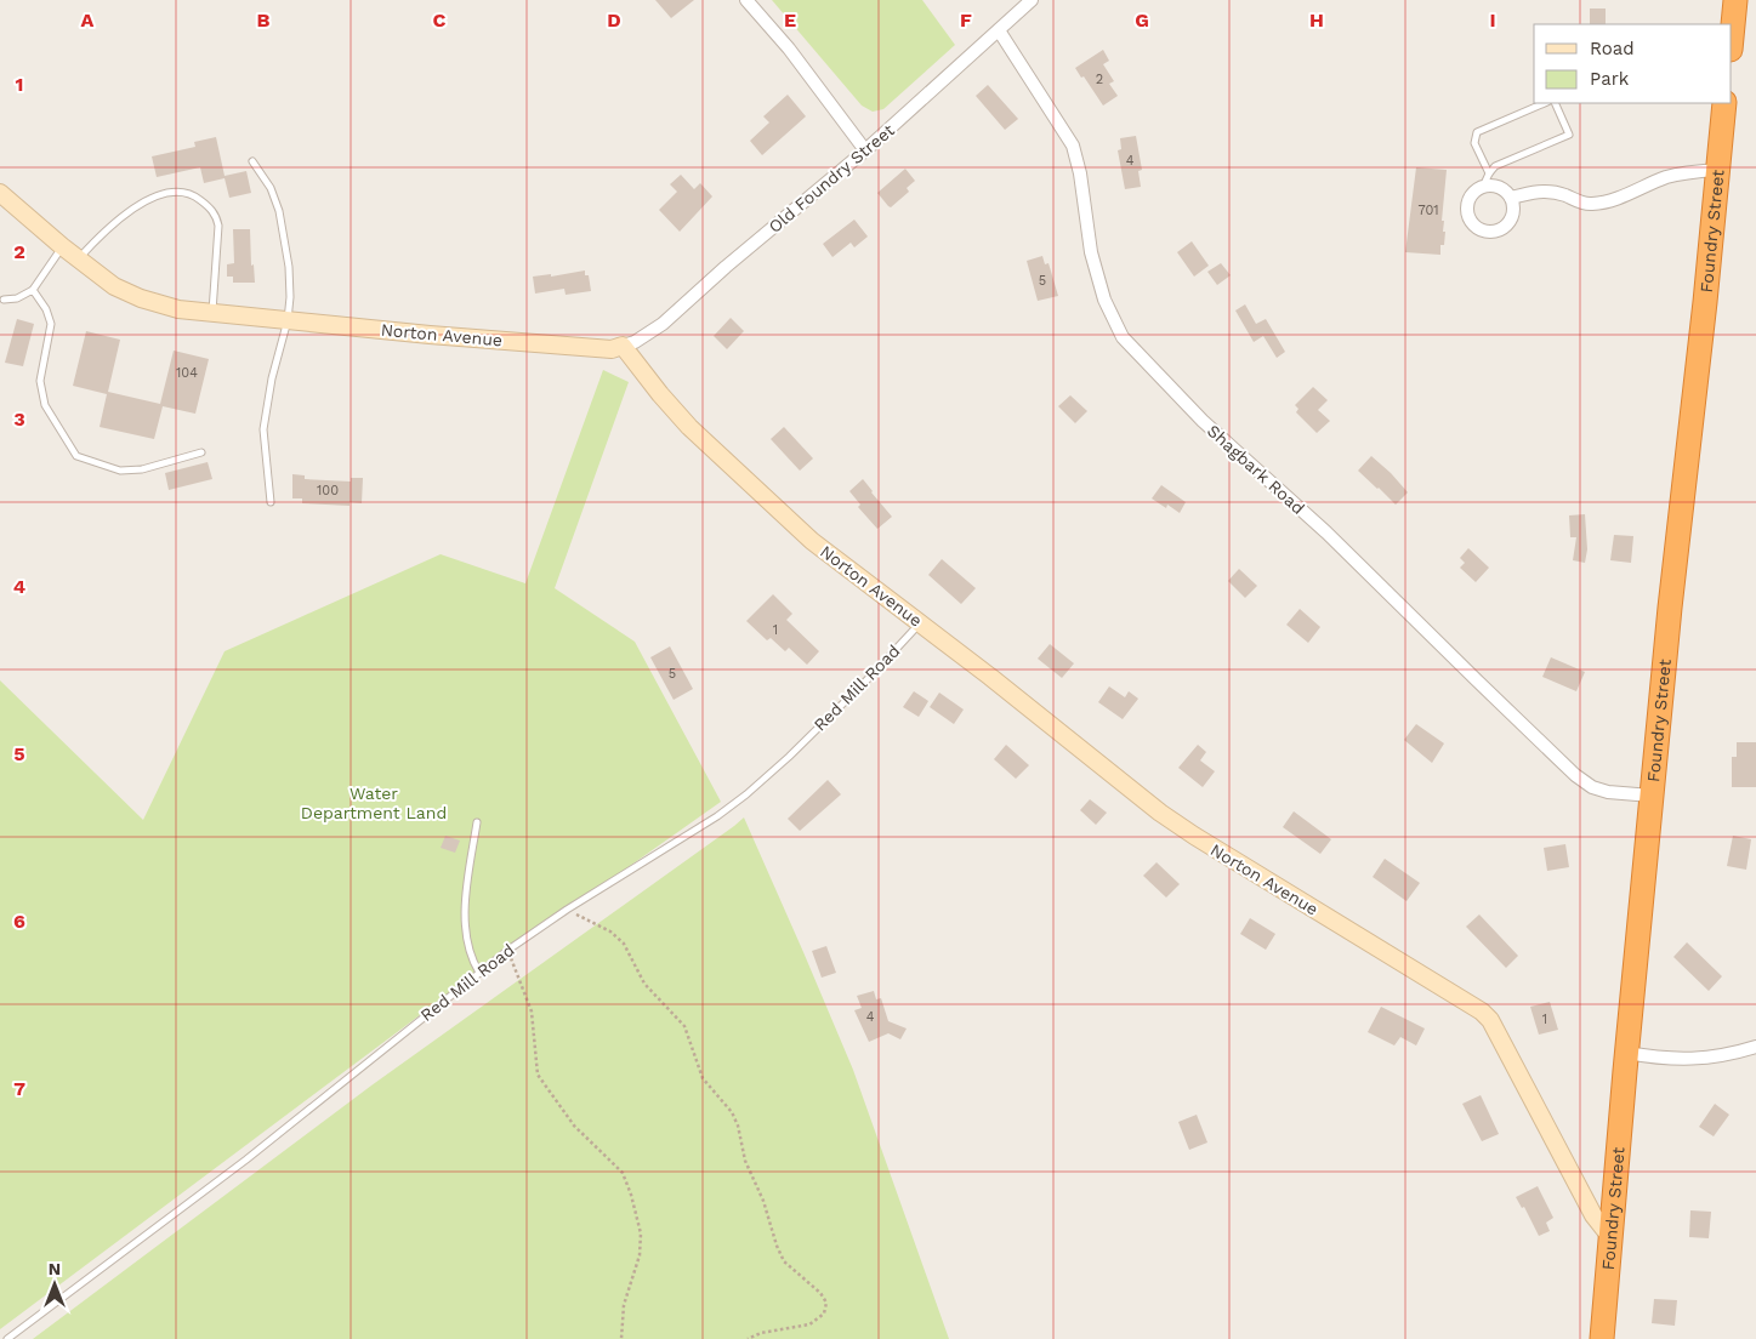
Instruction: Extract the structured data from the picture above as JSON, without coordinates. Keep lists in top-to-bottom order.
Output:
{
  "streets": {
    "highway": ["Foundry Street"],
    "street": ["Old Foundry Street", "Norton Avenue", "Shagbark Road"],
    "lane": ["Red Mill Road"]
  },
  "crossings": [
    ["Old Foundry Street", "Norton Avenue"],
    ["Old Foundry Street", "Shagbark Road"],
    ["Foundry Street", "Norton Avenue"],
    ["Foundry Street", "Shagbark Road"],
    ["Norton Avenue", "Red Mill Road"]
  ],
  "parks": ["Water Department Land"],
  "house_numbers": [
    "2",
    "4",
    "701",
    "5",
    "104",
    "100",
    "1",
    "5",
    "4",
    "1"
  ],
  "legend": ["Road", "Park"],
  "north": "top",
  "grid": {
    "columns": [
      "A",
      "B",
      "C",
      "D",
      "E",
      "F",
      "G",
      "H",
      "I"
    ],
    "rows": [
      "1",
      "2",
      "3",
      "4",
      "5",
      "6",
      "7"
    ]
  }
}
